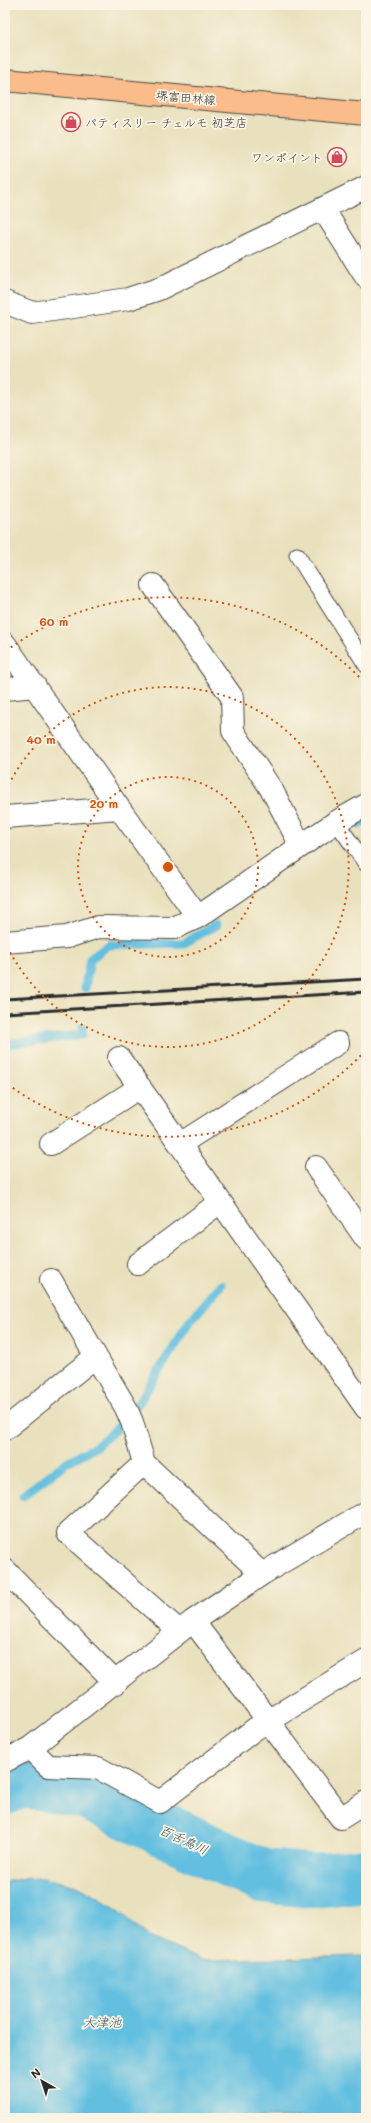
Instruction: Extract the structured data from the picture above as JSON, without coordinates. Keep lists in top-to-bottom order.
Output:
{
  "streets": {
    "main road": ["堺富田林線"]
  },
  "water": ["百舌鳥川", "大津池"],
  "places": {
    "shop": ["パティスリー チェルモ 初芝店", "ワンポイント"]
  },
  "north": "top left",
  "rings": ["60 m", "40 m", "20 m"]
}
